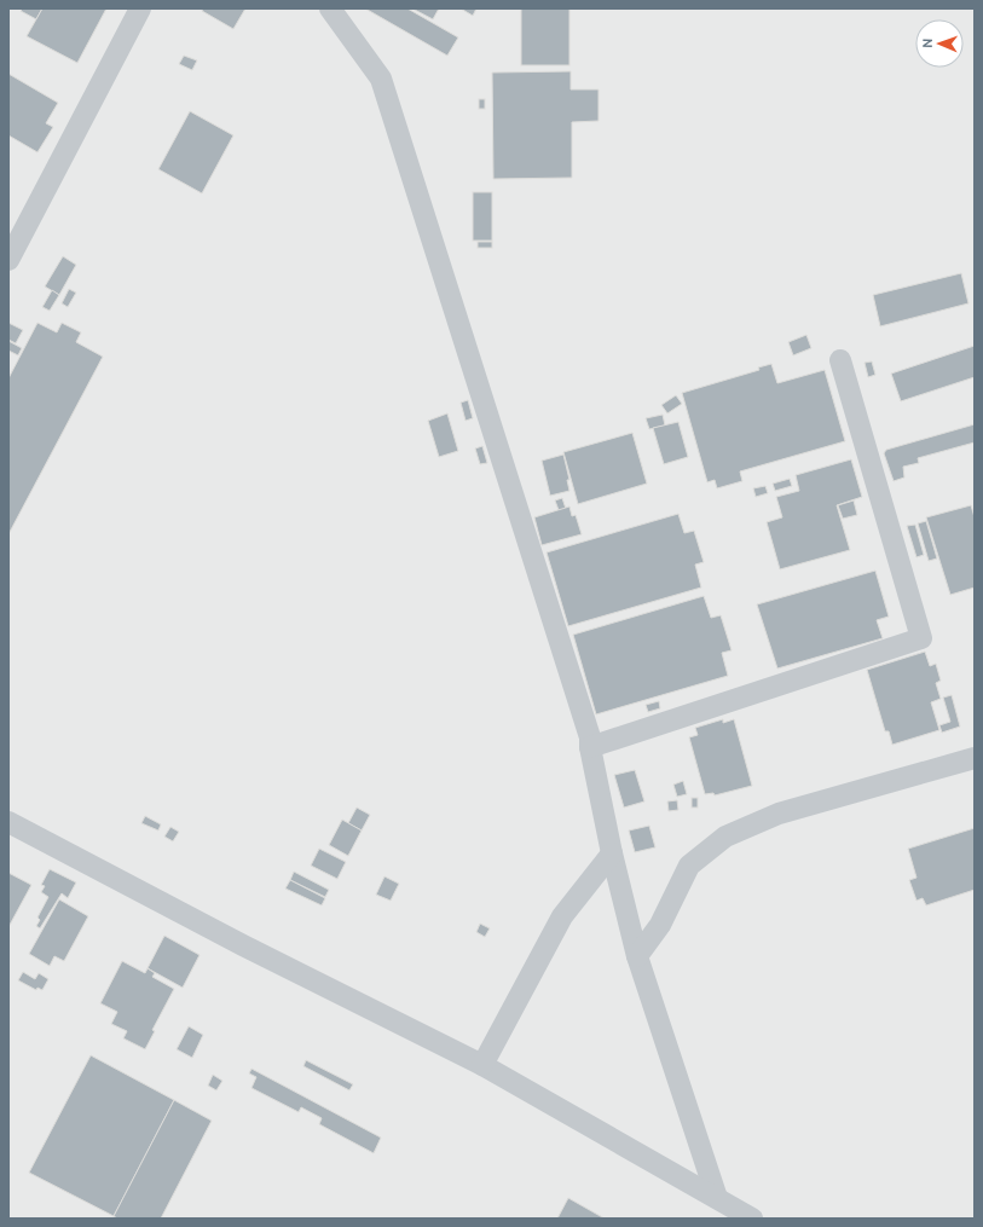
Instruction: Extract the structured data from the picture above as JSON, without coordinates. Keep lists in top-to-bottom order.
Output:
{
  "north": "left"
}
